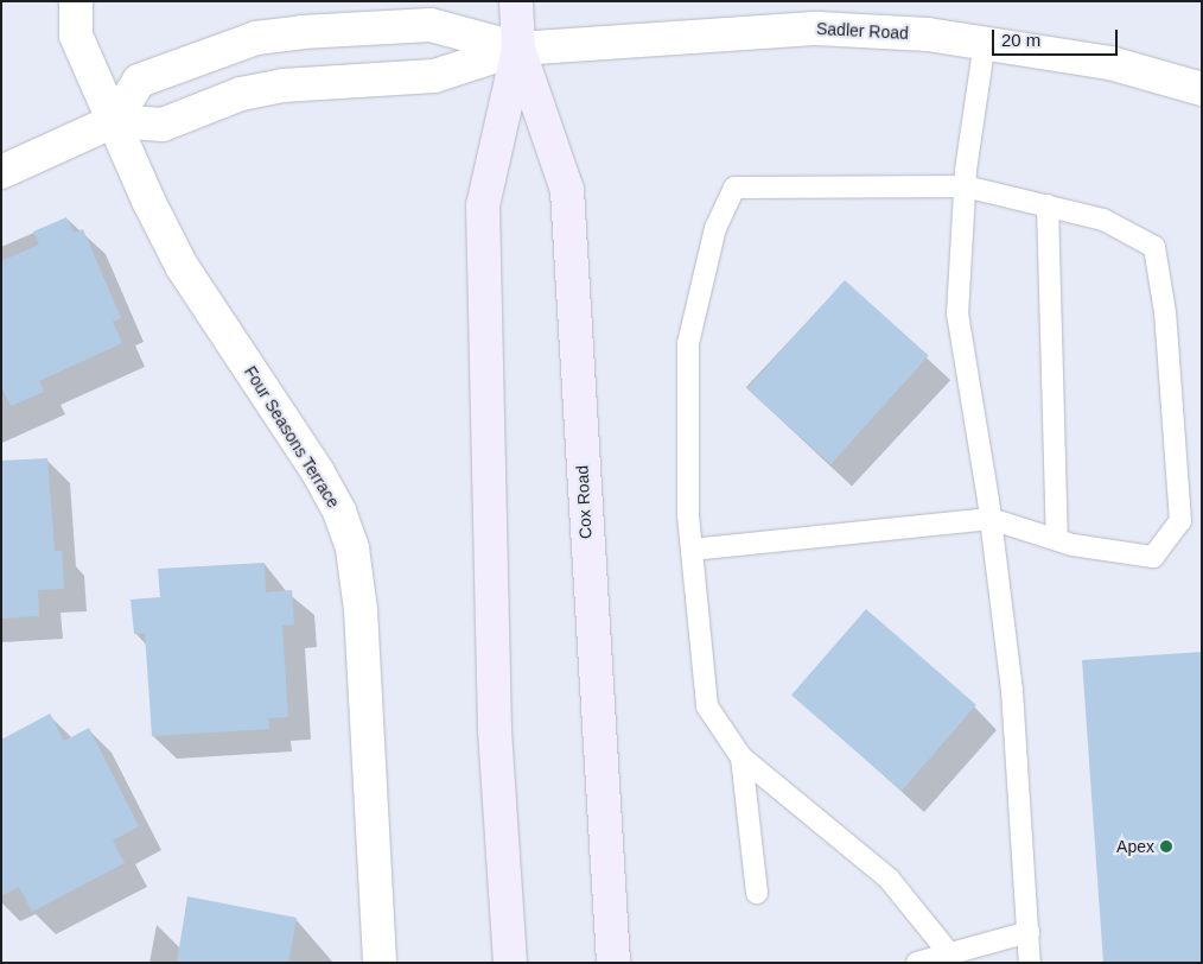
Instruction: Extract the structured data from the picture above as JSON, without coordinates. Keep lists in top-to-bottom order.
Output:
{
  "streets": {
    "main road": ["Cox Road"],
    "street": ["Sadler Road", "Four Seasons Terrace"]
  },
  "crossings": [
    ["Sadler Road", "Cox Road"]
  ],
  "places": ["Apex"],
  "scale_bar": "20 m"
}
